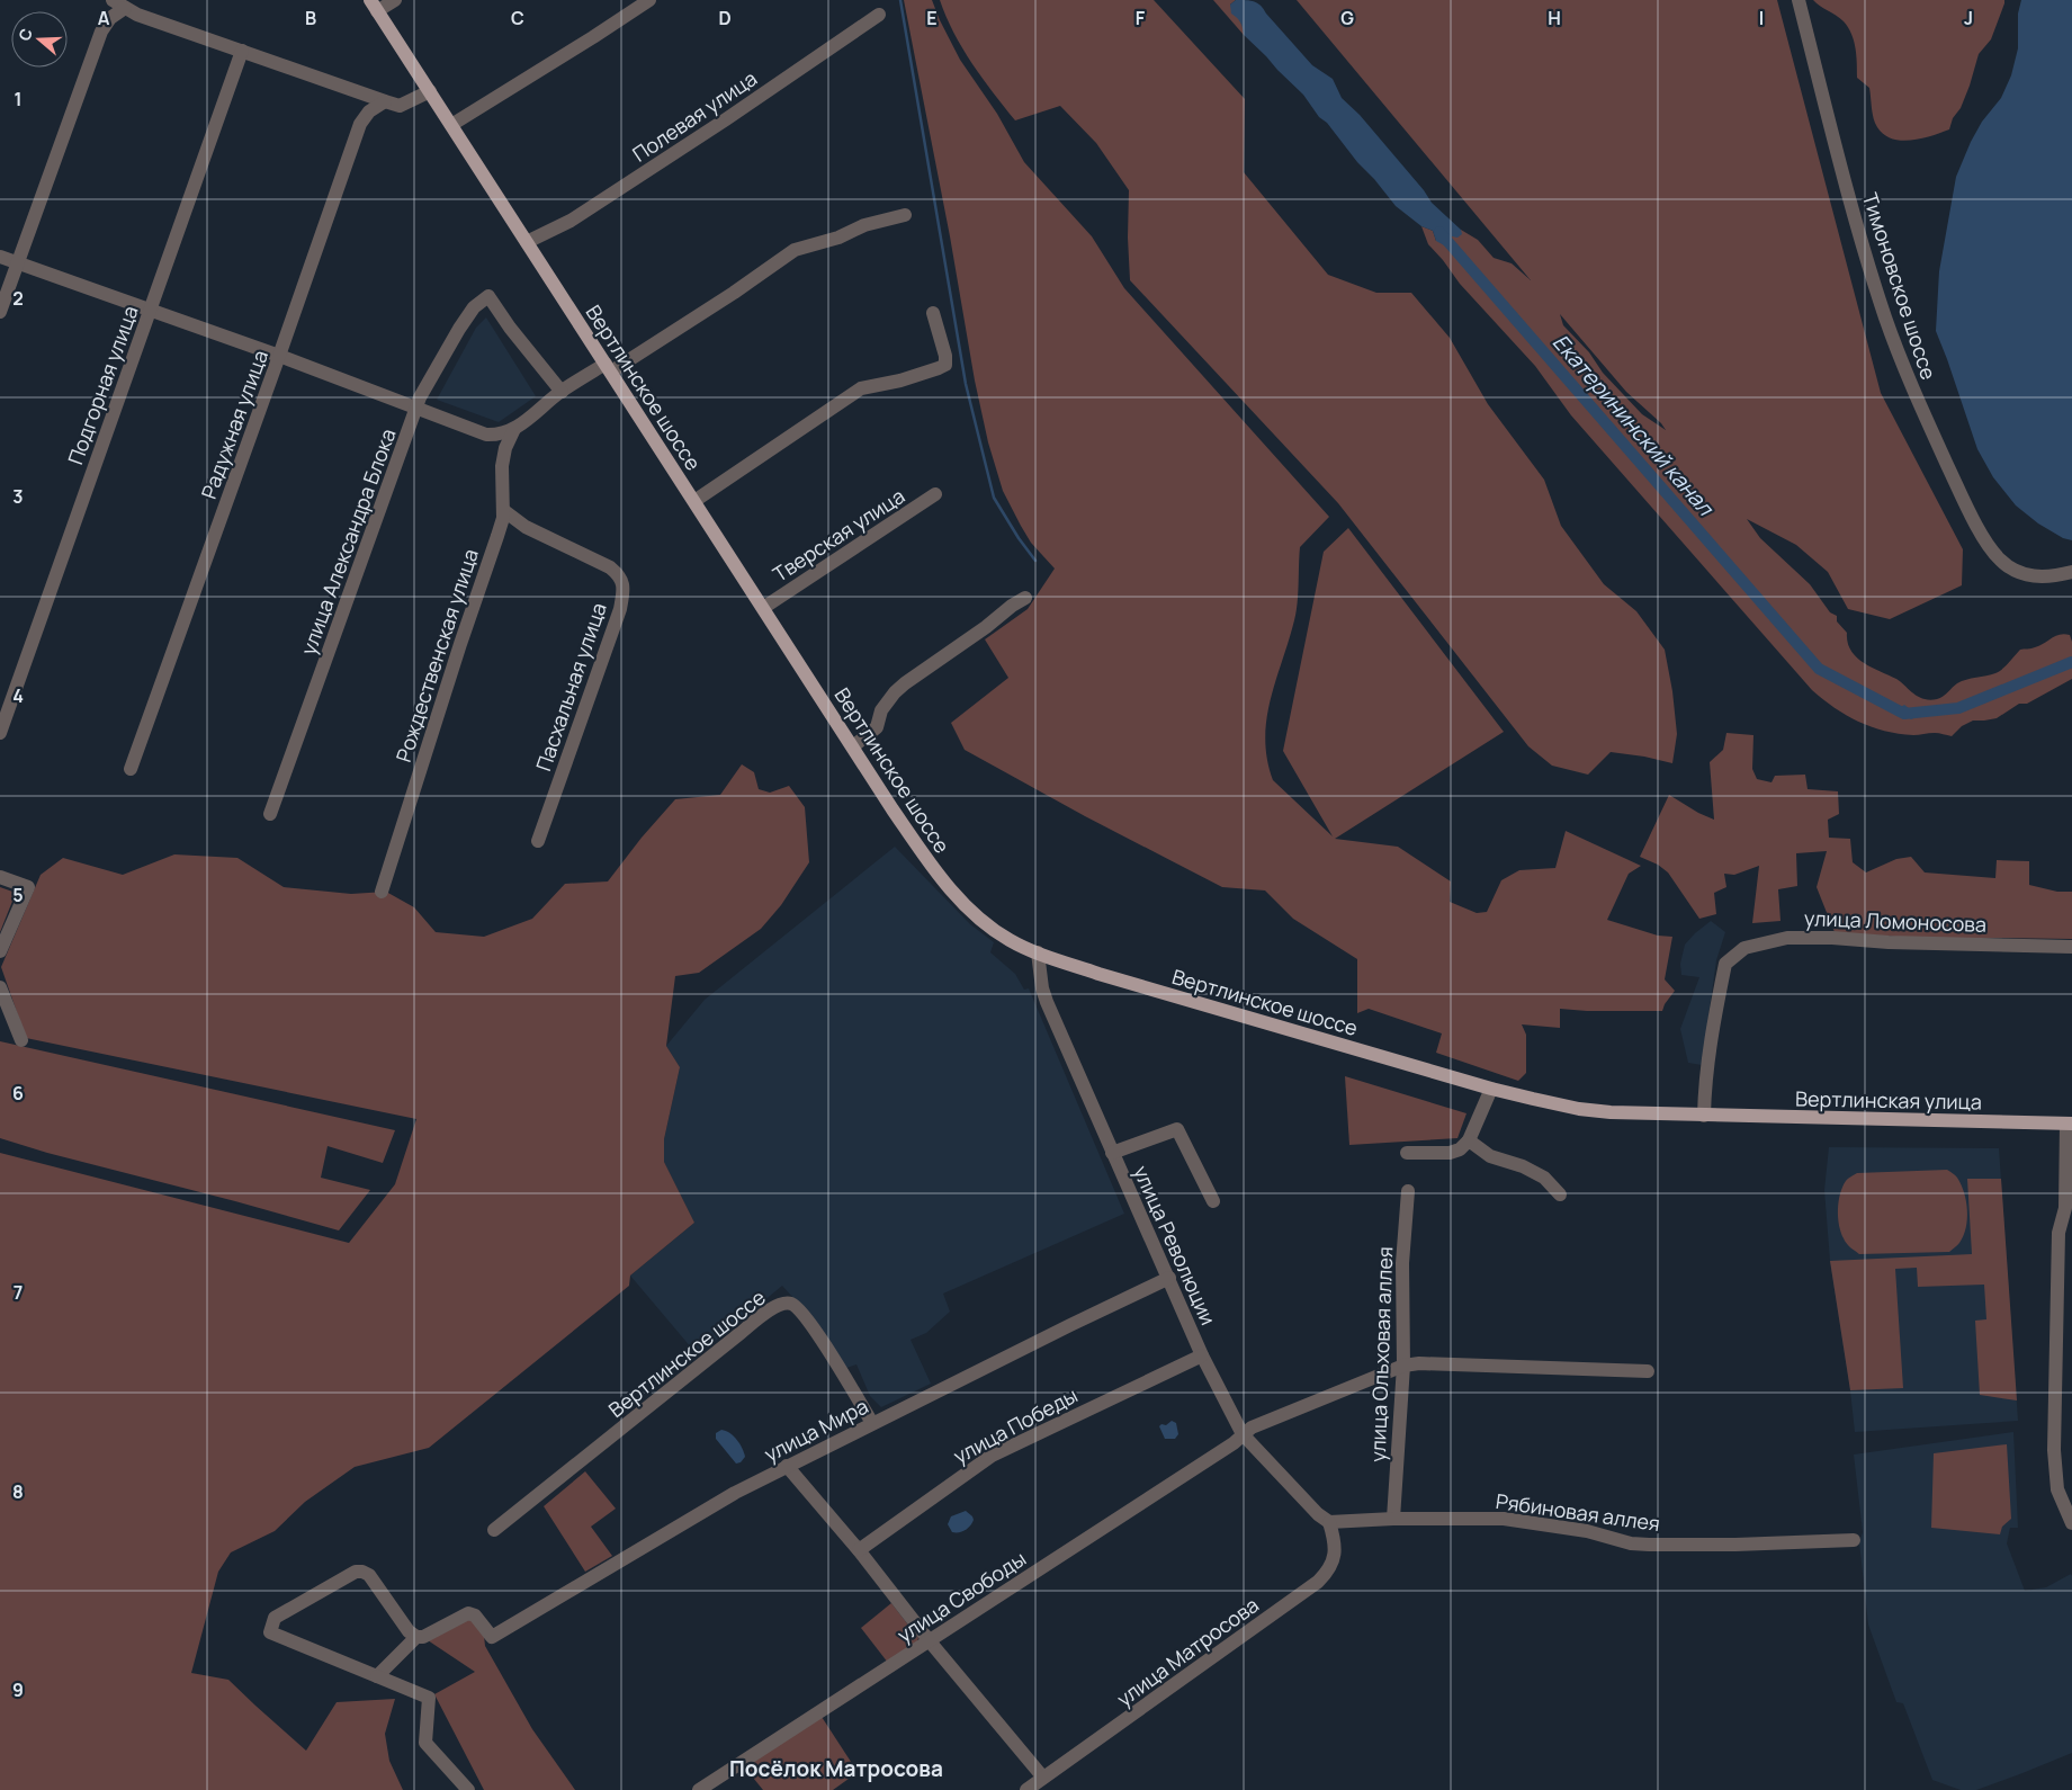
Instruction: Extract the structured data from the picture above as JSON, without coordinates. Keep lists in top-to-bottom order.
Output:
{
  "streets": {
    "main road": ["Вертлинское шоссе", "Вертлинская улица"],
    "street": [
      "Полевая улица",
      "Тимоновское шоссе",
      "Подгорная улица",
      "Радужная улица",
      "Тверская улица",
      "улица Александра Блока",
      "Рождественская улица",
      "Пасхальная улица",
      "улица Ломоносова",
      "улица Революции",
      "улица Ольховая аллея",
      "улица Победы",
      "улица Мира",
      "Рябиновая аллея",
      "улица Свободы",
      "улица Матросова"
    ]
  },
  "crossings": [
    ["Полевая улица", "Вертлинское шоссе"],
    ["Вертлинское шоссе", "Тверская улица"],
    ["Вертлинское шоссе", "улица Ломоносова"],
    ["Вертлинское шоссе", "Вертлинская улица"],
    ["Вертлинское шоссе", "улица Революции"],
    ["Вертлинское шоссе", "улица Мира"],
    ["Рождественская улица", "Пасхальная улица"],
    ["улица Ломоносова", "Вертлинская улица"],
    ["улица Революции", "улица Победы"],
    ["улица Революции", "улица Мира"],
    ["улица Революции", "Рябиновая аллея"],
    ["улица Революции", "улица Свободы"],
    ["улица Революции", "улица Матросова"],
    ["улица Ольховая аллея", "Рябиновая аллея"],
    ["улица Ольховая аллея", "улица Свободы"],
    ["Рябиновая аллея", "улица Матросова"]
  ],
  "districts": ["Посёлок Матросова"],
  "water": ["Екатерининский канал"],
  "north": "left",
  "grid": {
    "columns": [
      "A",
      "B",
      "C",
      "D",
      "E",
      "F",
      "G",
      "H",
      "I",
      "J"
    ],
    "rows": [
      "1",
      "2",
      "3",
      "4",
      "5",
      "6",
      "7",
      "8",
      "9"
    ]
  }
}
